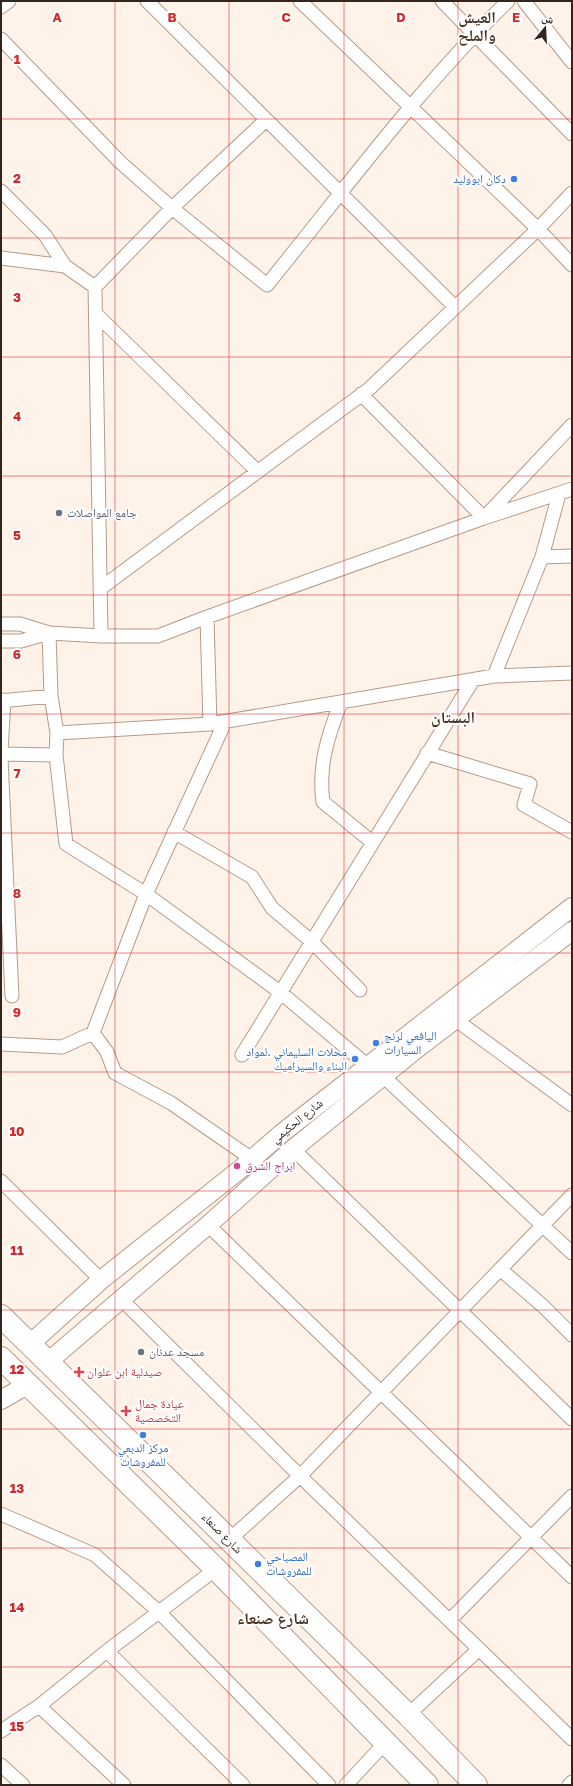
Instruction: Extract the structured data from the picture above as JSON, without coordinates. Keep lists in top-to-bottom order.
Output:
{
  "streets": {
    "highway": ["شارع صنعاء"],
    "street": ["شارع الحكيمي"]
  },
  "crossings": [
    ["شارع الحكيمي", "شارع صنعاء"]
  ],
  "districts": ["العيش والملح", "البستان", "شارع صنعاء"],
  "places": {
    "other": [
      "دكان ابووليد",
      "جامع المواصلات",
      "اليافعي لرنج السيارات",
      "محلات السليماني .لمواد البناء والسيراميك",
      "ابراج الشرق",
      "مسجد عدنان",
      "مركز الدبعي للمفروشات",
      "المصباحي للمفروشات"
    ],
    "health": ["صيدلية ابن علوان", "عيادة جمال التخصصية"]
  },
  "north": "top",
  "grid": {
    "columns": [
      "A",
      "B",
      "C",
      "D",
      "E"
    ],
    "rows": [
      "1",
      "2",
      "3",
      "4",
      "5",
      "6",
      "7",
      "8",
      "9",
      "10",
      "11",
      "12",
      "13",
      "14",
      "15"
    ]
  }
}
